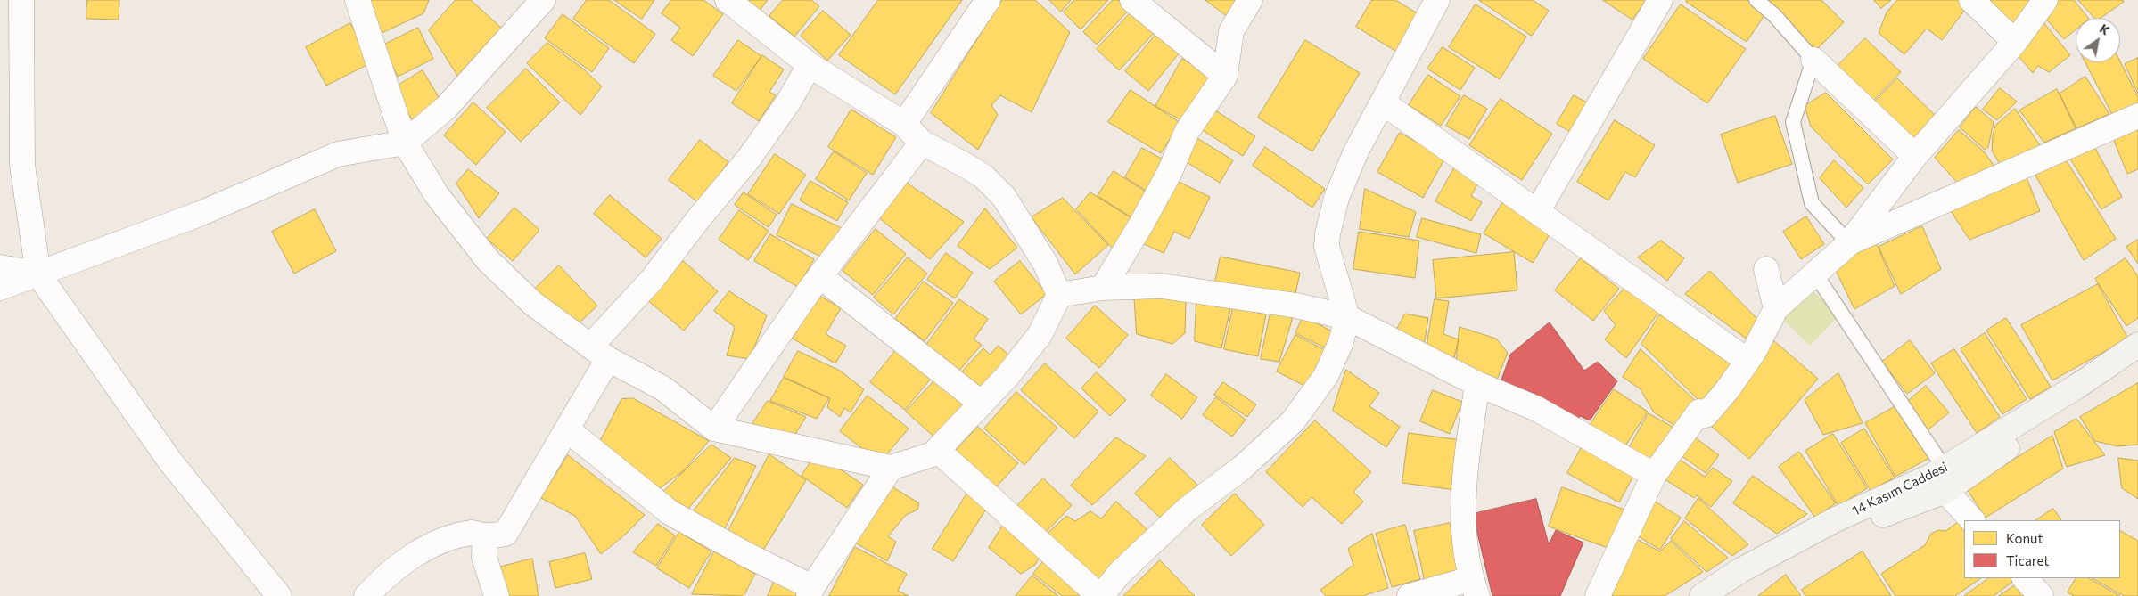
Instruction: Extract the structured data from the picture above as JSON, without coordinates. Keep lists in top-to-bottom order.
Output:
{
  "streets": {
    "street": ["14 Kasım Caddesi"]
  },
  "legend": ["Konut", "Ticaret"],
  "north": "top right"
}
